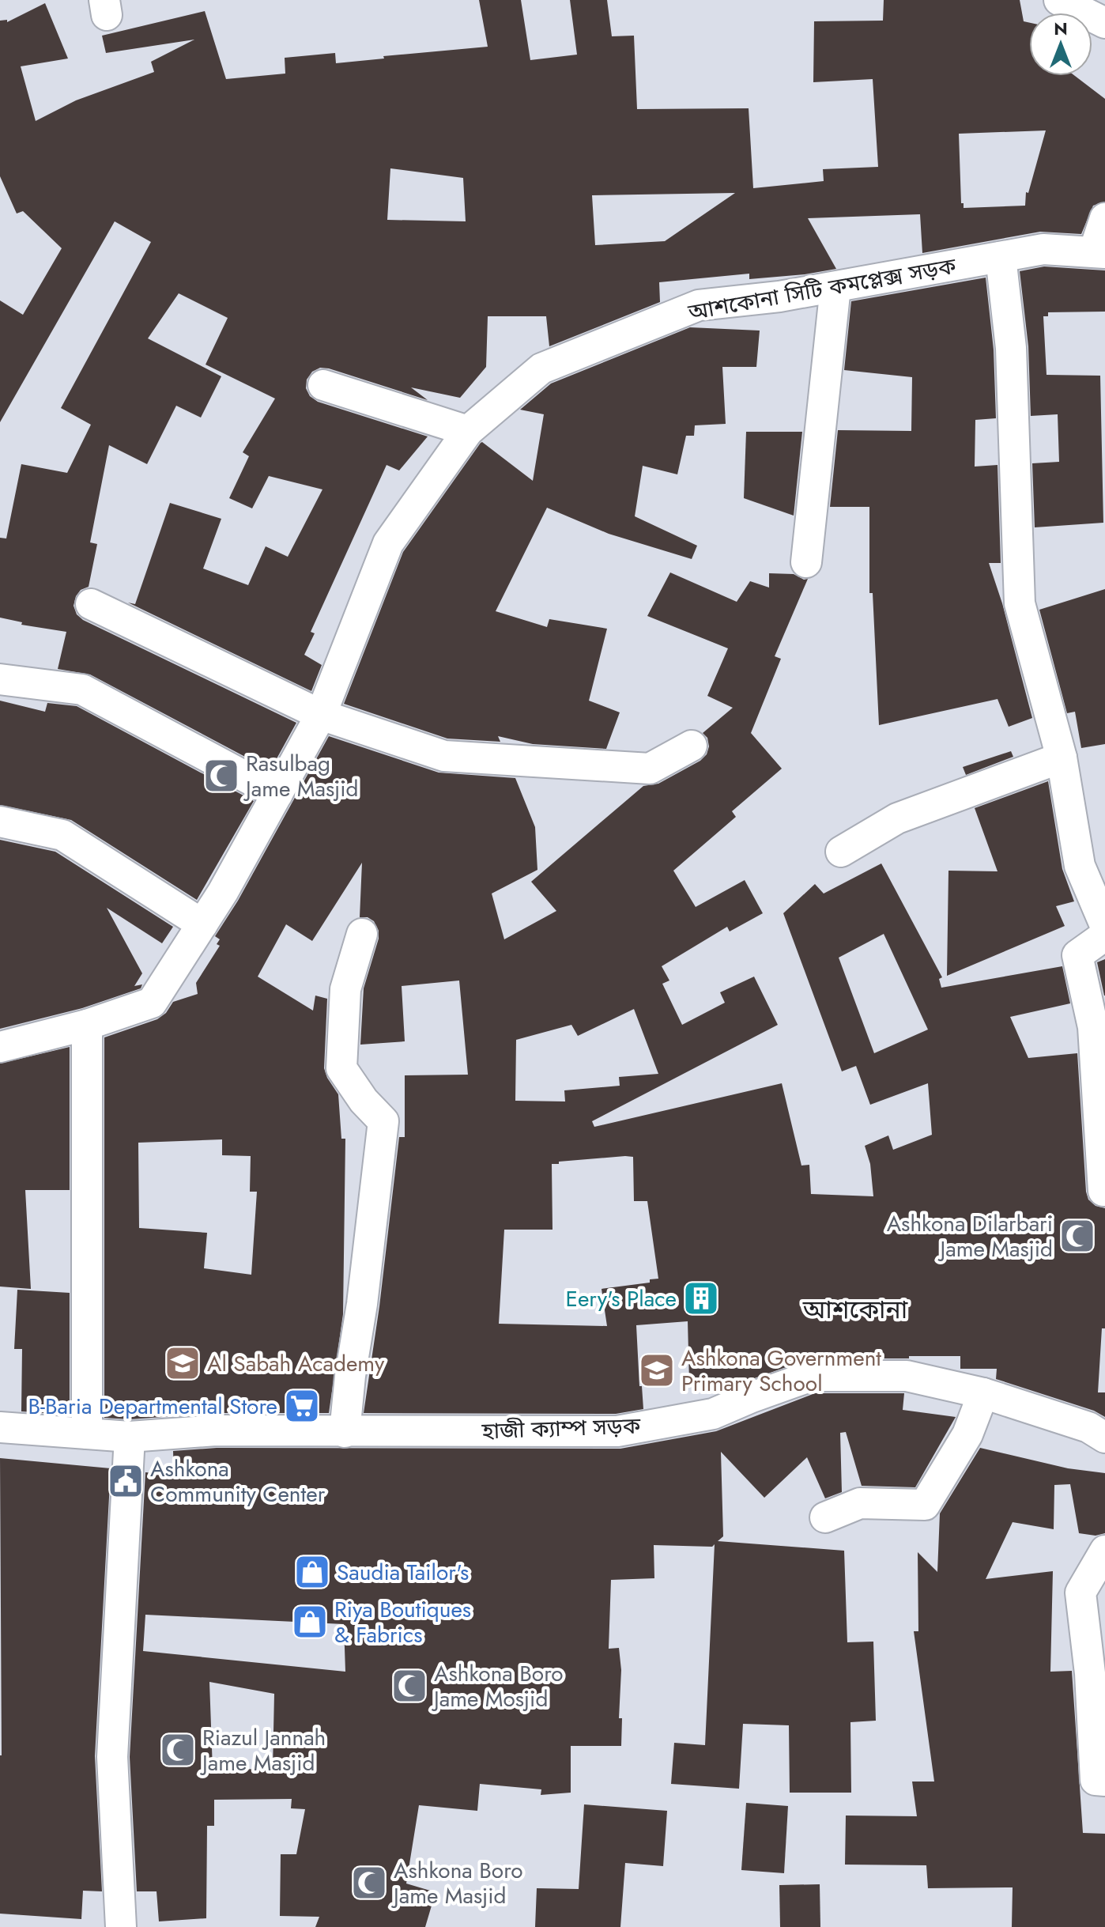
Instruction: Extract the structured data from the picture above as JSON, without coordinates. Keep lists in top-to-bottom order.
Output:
{
  "streets": {
    "street": ["আশকোনা সিটি কমপ্লেক্স সড়ক", "হাজী ক্যাম্প সড়ক"]
  },
  "districts": ["আশকোনা"],
  "places": {
    "mosque": [
      "Rasulbag Jame Masjid",
      "Ashkona Dilarbari Jame Masjid",
      "Ashkona Boro Jame Mosjid",
      "Riazul Jannah Jame Masjid",
      "Ashkona Boro Jame Masjid"
    ],
    "building": ["Eery's Place"],
    "school or university": ["Al Sabah Academy", "Ashkona Government Primary School"],
    "supermarket": ["B-Baria Departmental Store"],
    "public building": ["Ashkona Community Center"],
    "shop": ["Saudia Tailor's", "Riya Boutiques & Fabrics"]
  },
  "north": "top"
}
